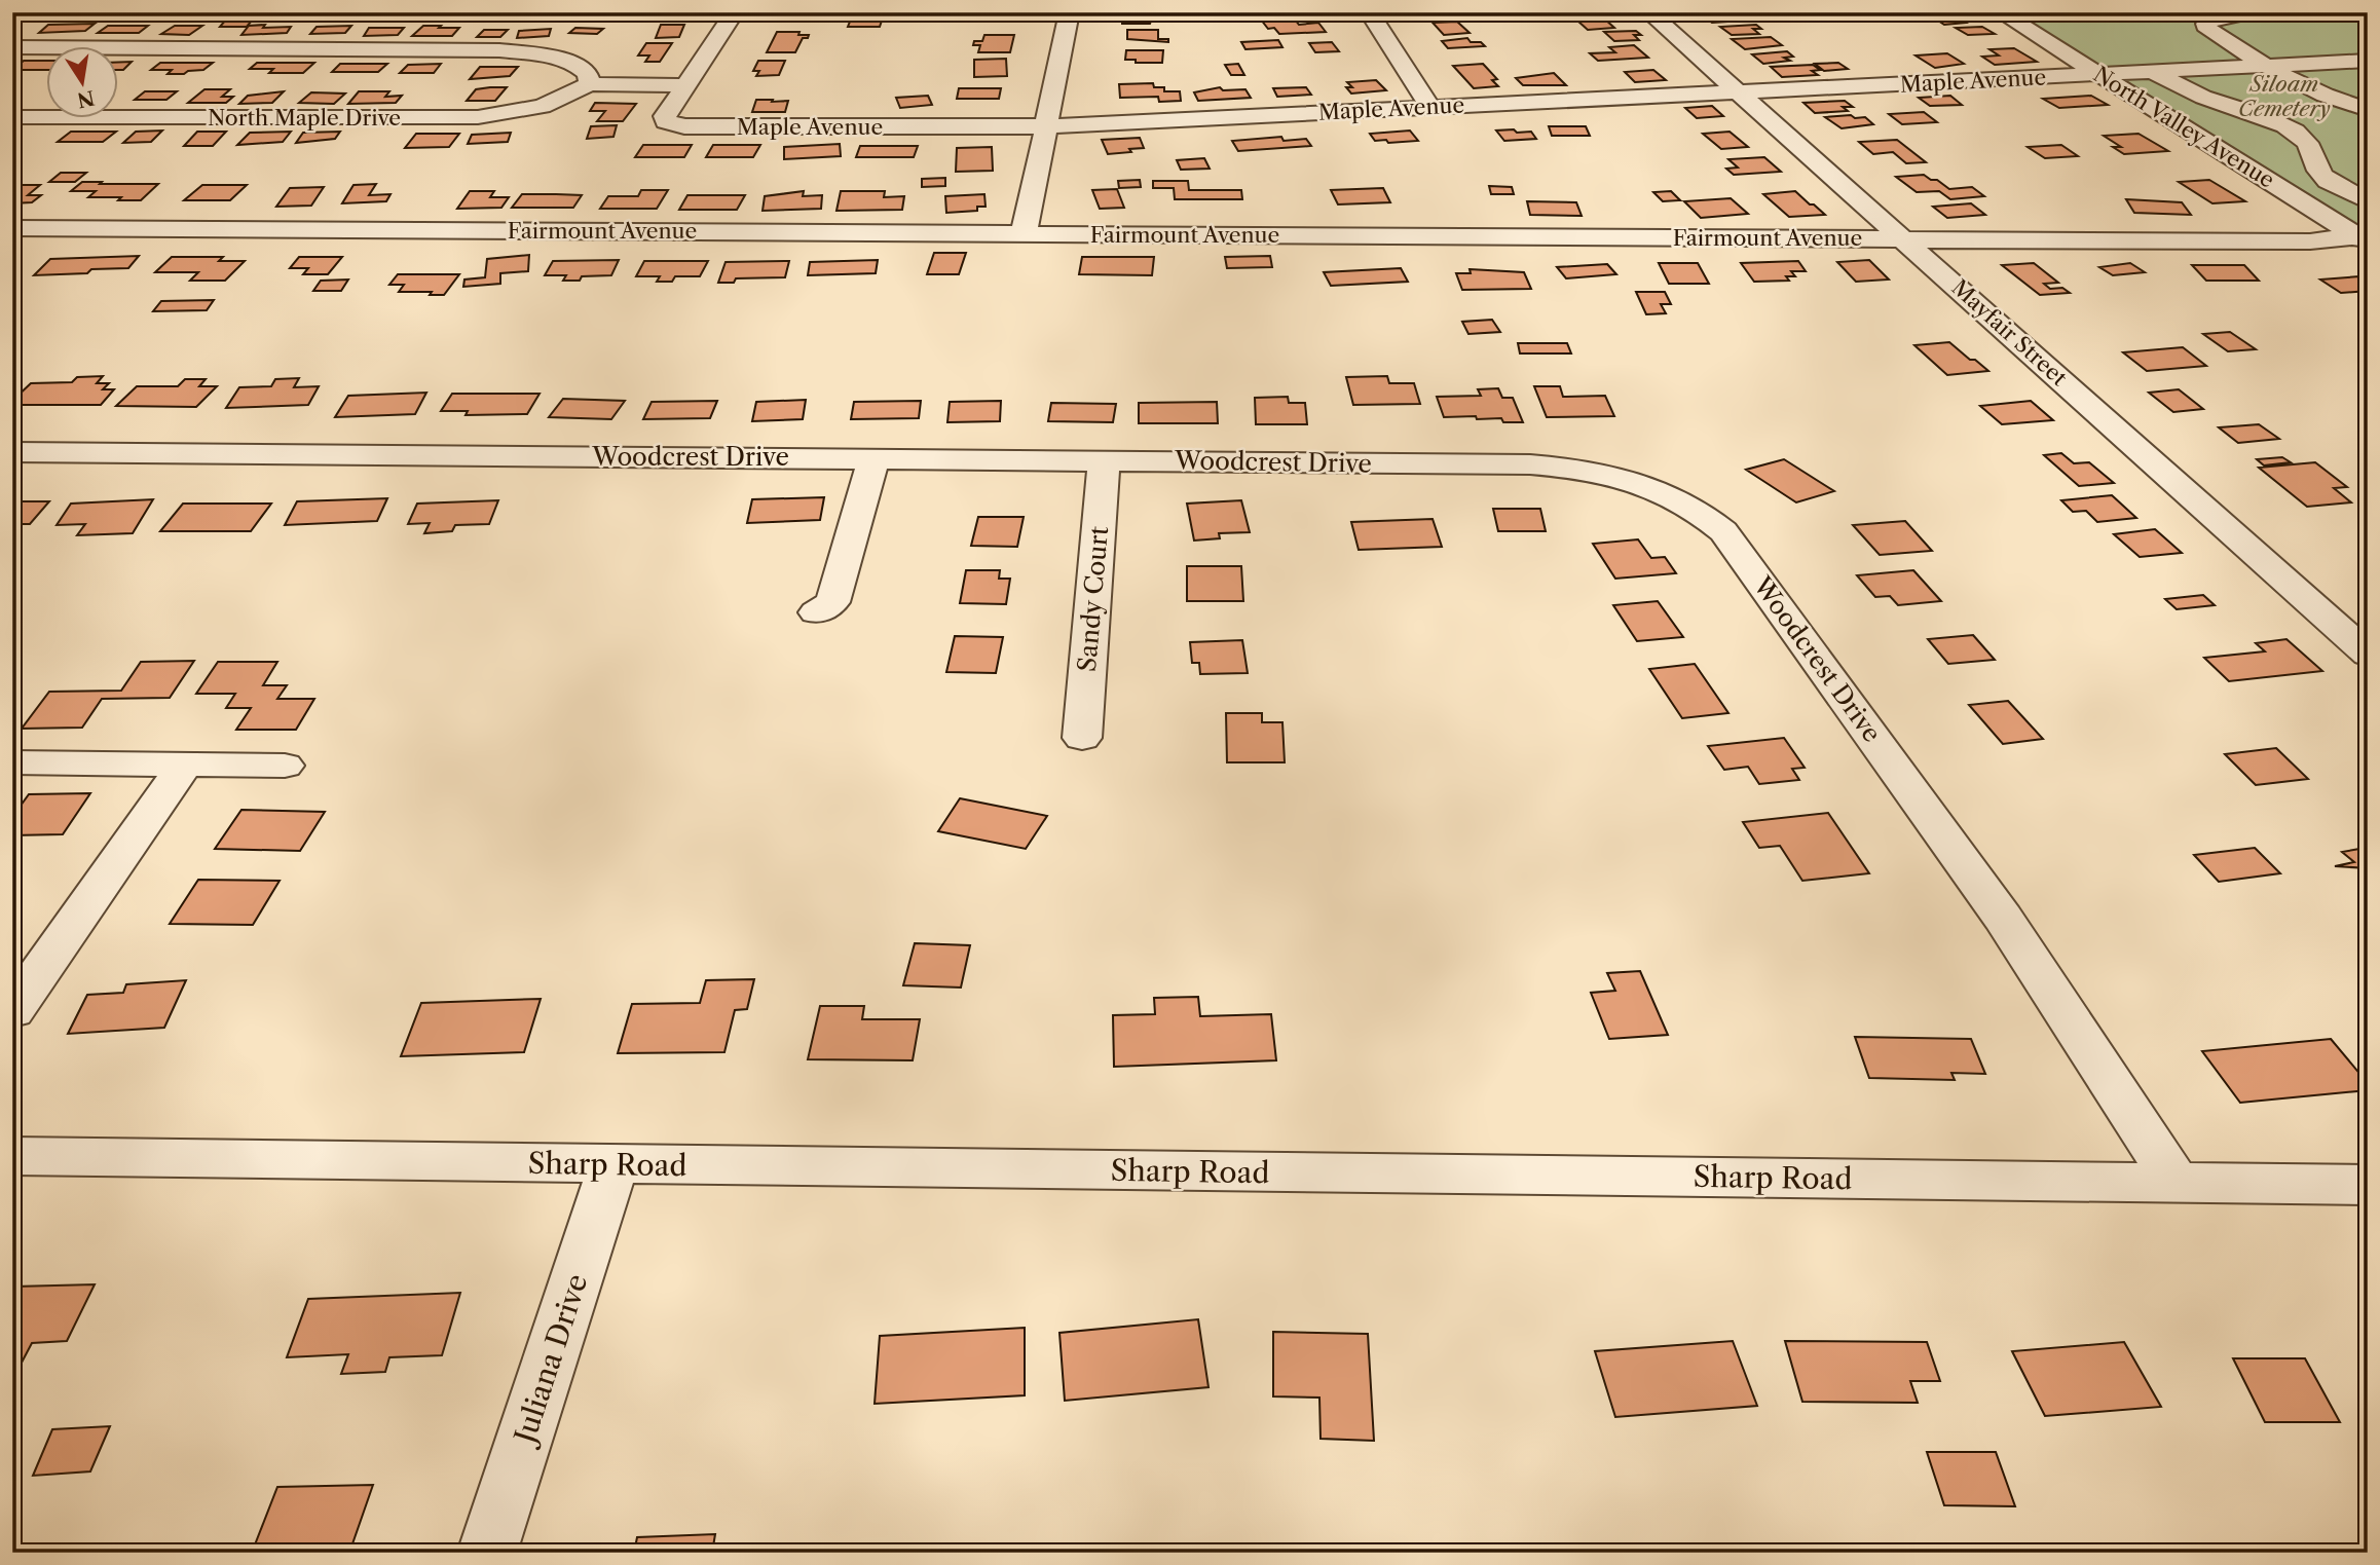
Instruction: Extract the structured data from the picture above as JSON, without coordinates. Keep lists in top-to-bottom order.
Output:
{
  "streets": {
    "street": [
      "Maple Avenue",
      "North Maple Drive",
      "North Valley Avenue",
      "Fairmount Avenue",
      "Mayfair Street",
      "Woodcrest Drive",
      "Sandy Court",
      "Sharp Road",
      "Juliana Drive"
    ]
  },
  "crossings": [
    ["Maple Avenue", "North Valley Avenue"],
    ["Maple Avenue", "Mayfair Street"],
    ["North Valley Avenue", "Fairmount Avenue"],
    ["Fairmount Avenue", "Mayfair Street"],
    ["Woodcrest Drive", "Sandy Court"],
    ["Woodcrest Drive", "Sharp Road"],
    ["Sharp Road", "Juliana Drive"]
  ],
  "parks": ["Siloam Cemetery"],
  "north": "bottom"
}
